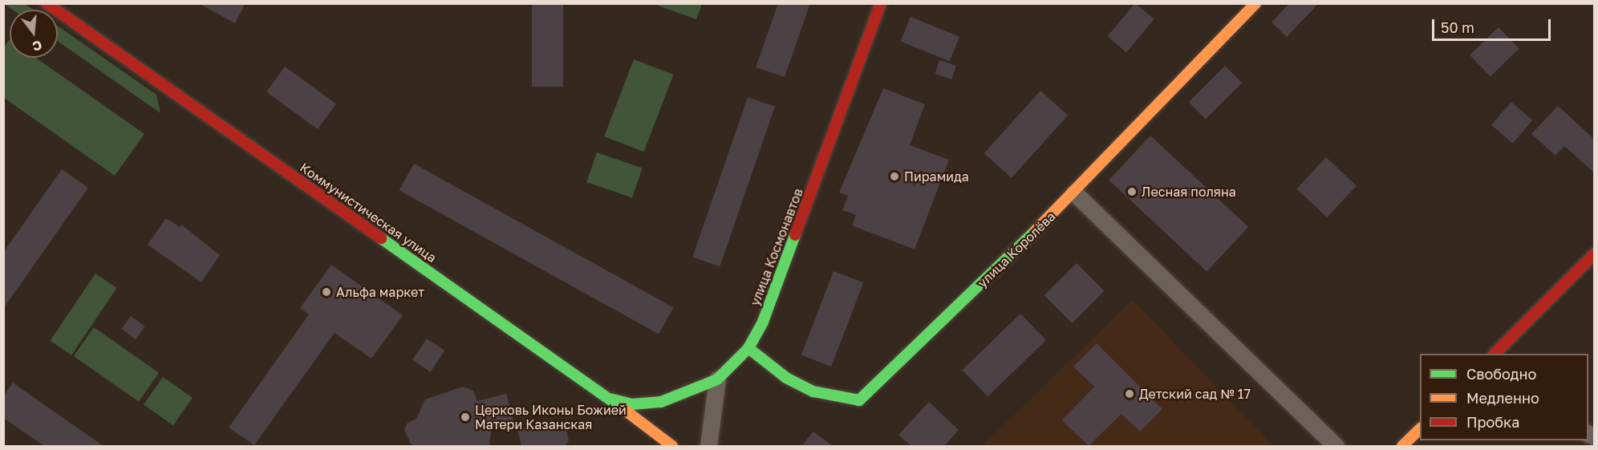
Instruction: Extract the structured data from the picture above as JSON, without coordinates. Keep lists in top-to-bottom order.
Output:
{
  "streets": {
    "main road": ["Коммунистическая улица", "улица Космонавтов", "улица Королёва"]
  },
  "crossings": [
    ["Коммунистическая улица", "улица Космонавтов"],
    ["улица Космонавтов", "улица Королёва"]
  ],
  "places": [
    "Пирамида",
    "Лесная поляна",
    "Альфа маркет",
    "Детский сад № 17",
    "Церковь Иконы Божией Матери Казанская"
  ],
  "legend": ["Свободно", "Медленно", "Пробка"],
  "scale_bar": "50 m",
  "north": "bottom"
}
